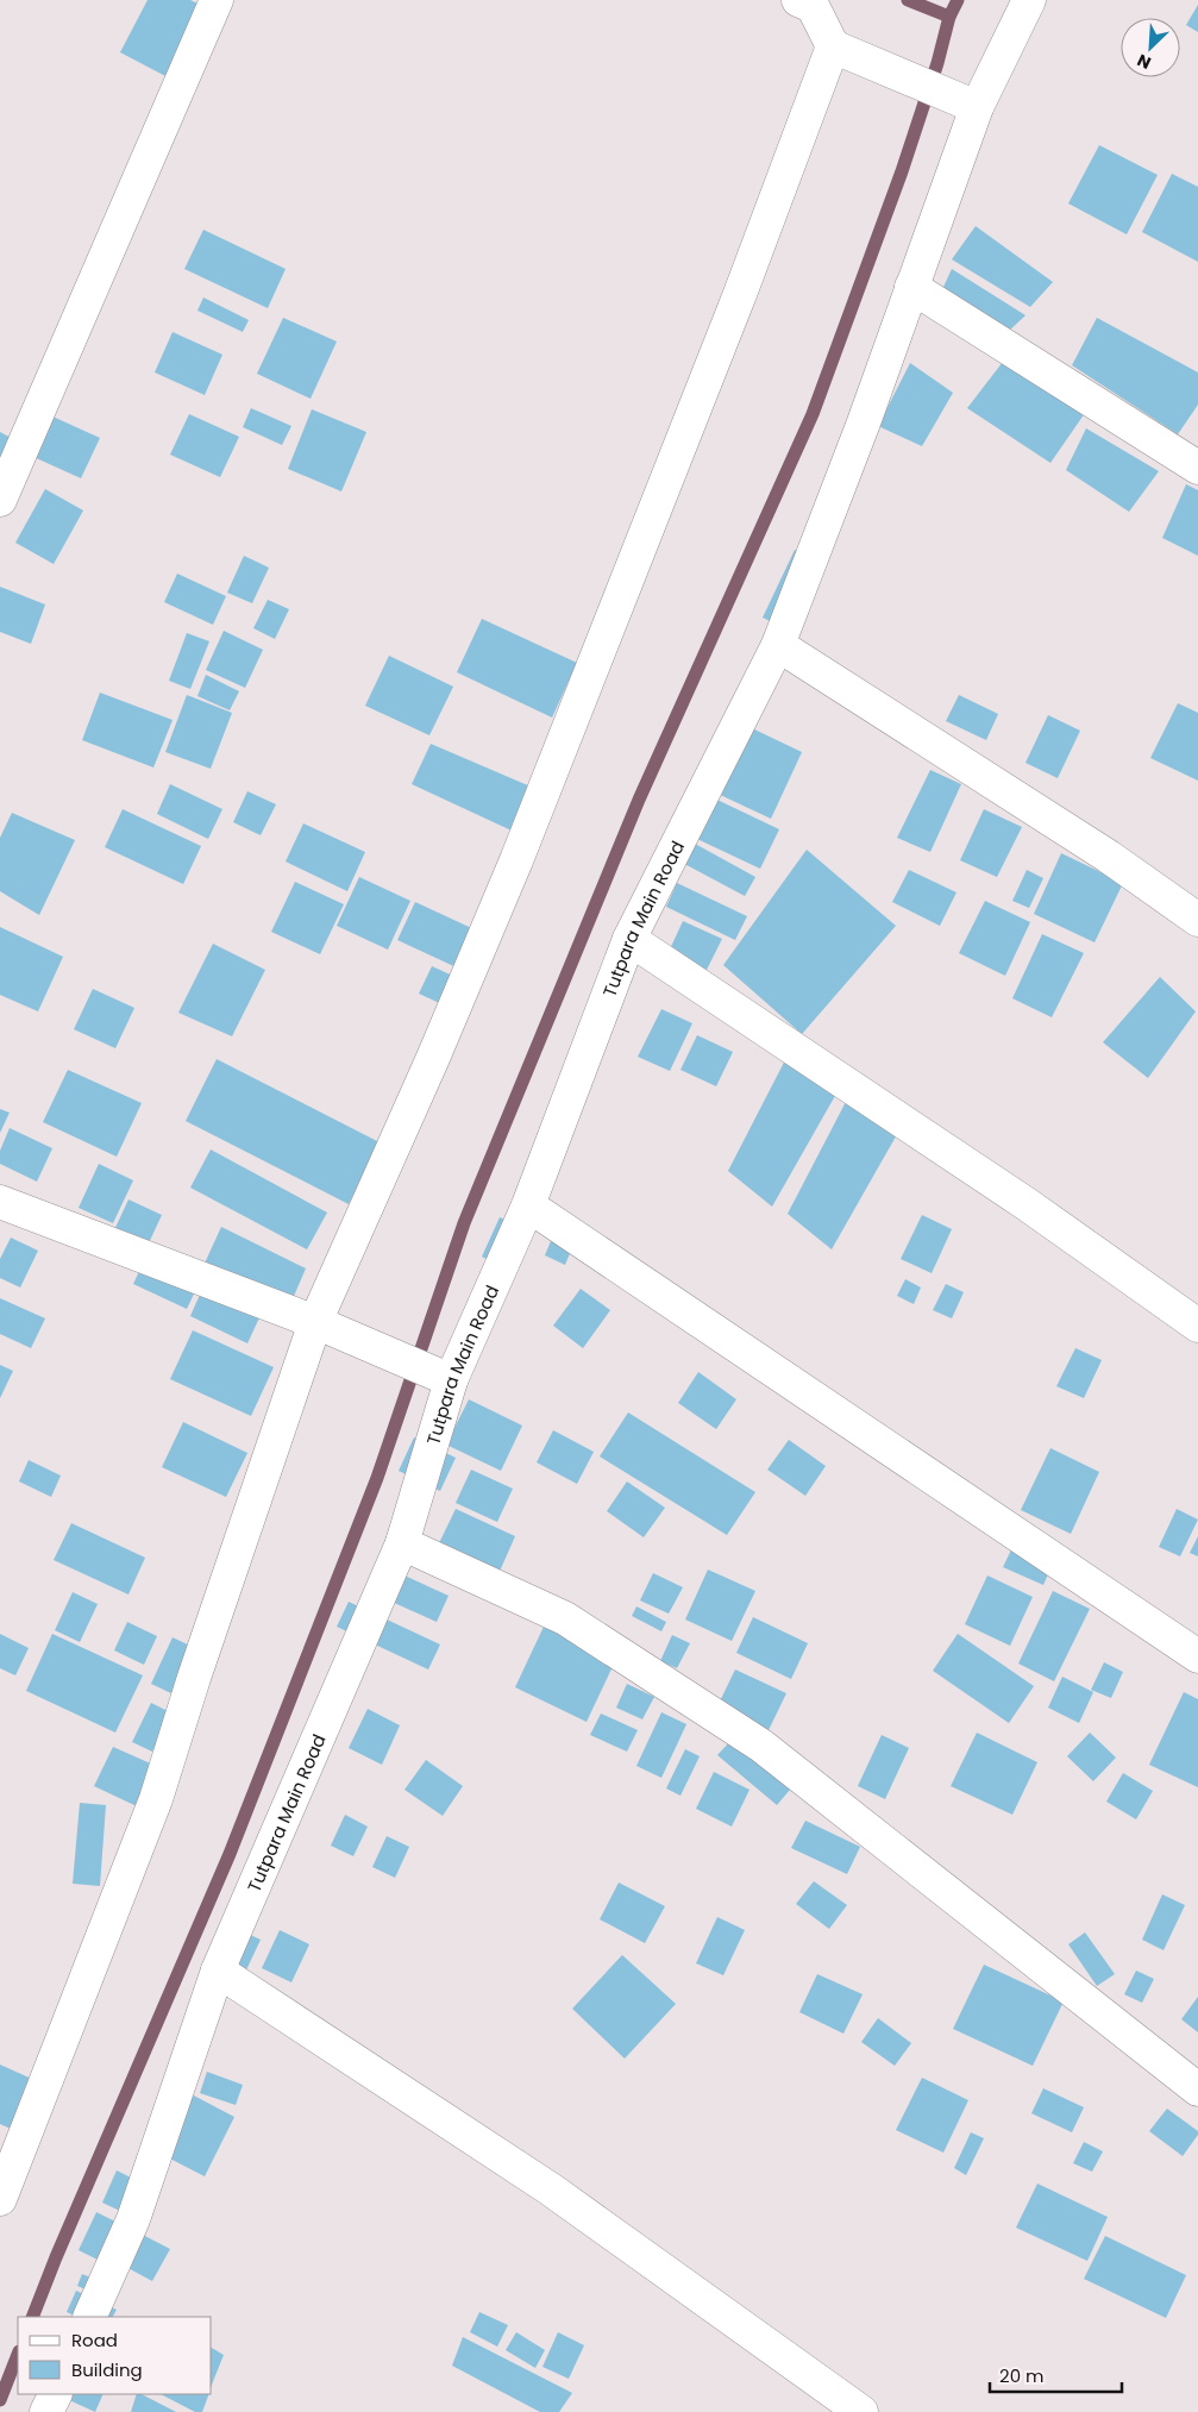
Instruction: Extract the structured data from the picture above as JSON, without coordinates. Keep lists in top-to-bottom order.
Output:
{
  "streets": {
    "street": ["Tutpara Main Road"]
  },
  "legend": ["Road", "Building"],
  "scale_bar": "20 m",
  "north": "bottom left"
}
